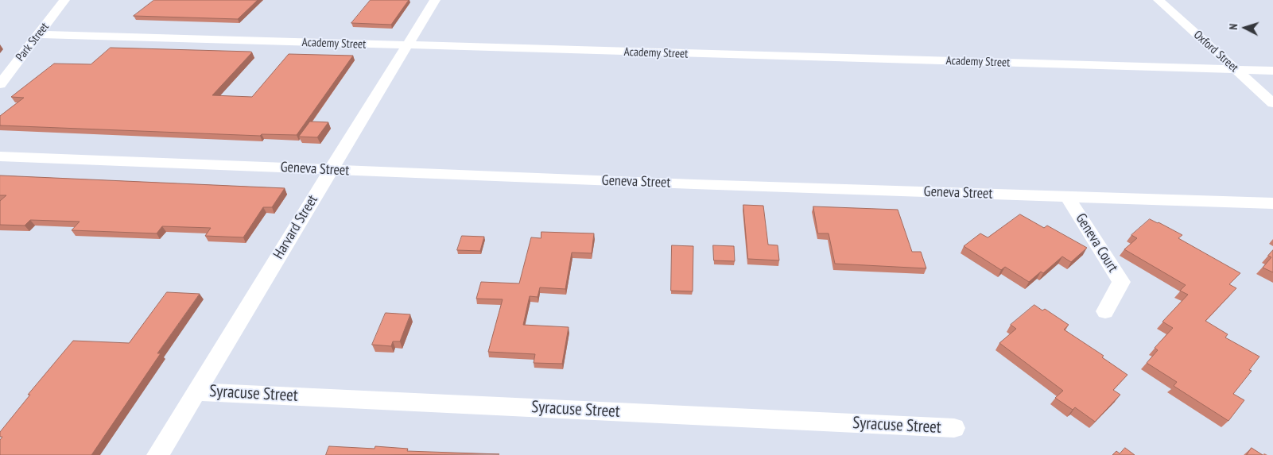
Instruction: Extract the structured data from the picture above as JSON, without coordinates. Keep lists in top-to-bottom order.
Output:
{
  "streets": {
    "street": [
      "Park Street",
      "Academy Street",
      "Oxford Street",
      "Geneva Street",
      "Harvard Street",
      "Geneva Court",
      "Syracuse Street"
    ]
  },
  "crossings": [
    ["Park Street", "Academy Street"],
    ["Academy Street", "Oxford Street"],
    ["Academy Street", "Harvard Street"],
    ["Geneva Street", "Harvard Street"],
    ["Geneva Street", "Geneva Court"],
    ["Harvard Street", "Syracuse Street"]
  ],
  "north": "left"
}
